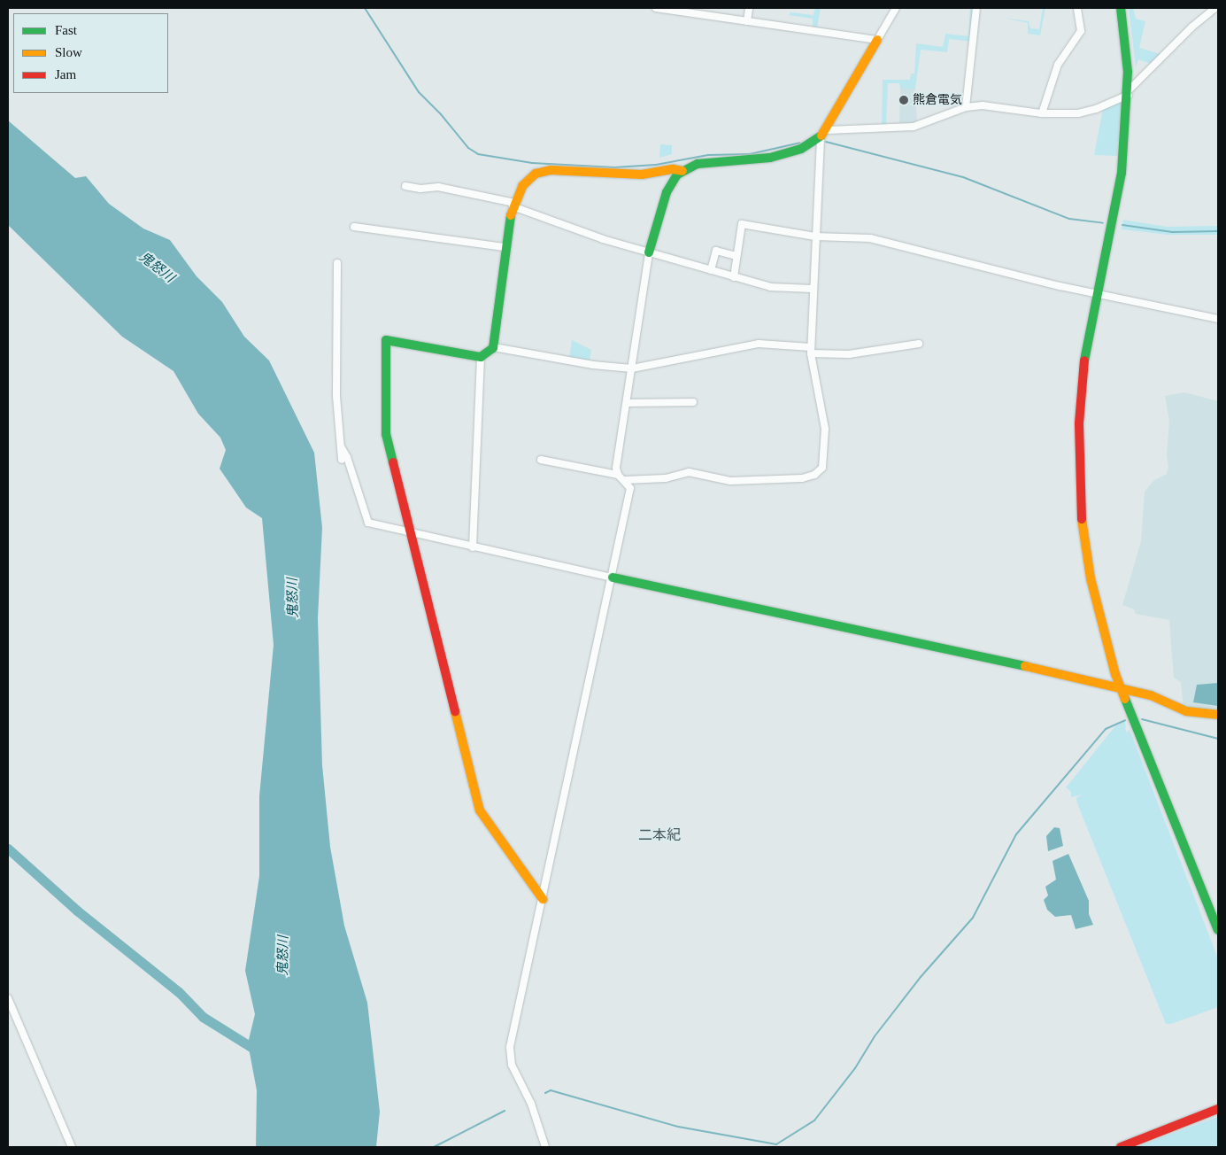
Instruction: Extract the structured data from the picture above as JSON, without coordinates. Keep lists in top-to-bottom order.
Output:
{
  "districts": ["二本紀"],
  "water": ["鬼怒川"],
  "places": ["熊倉電気"],
  "legend": ["Fast", "Slow", "Jam"]
}
